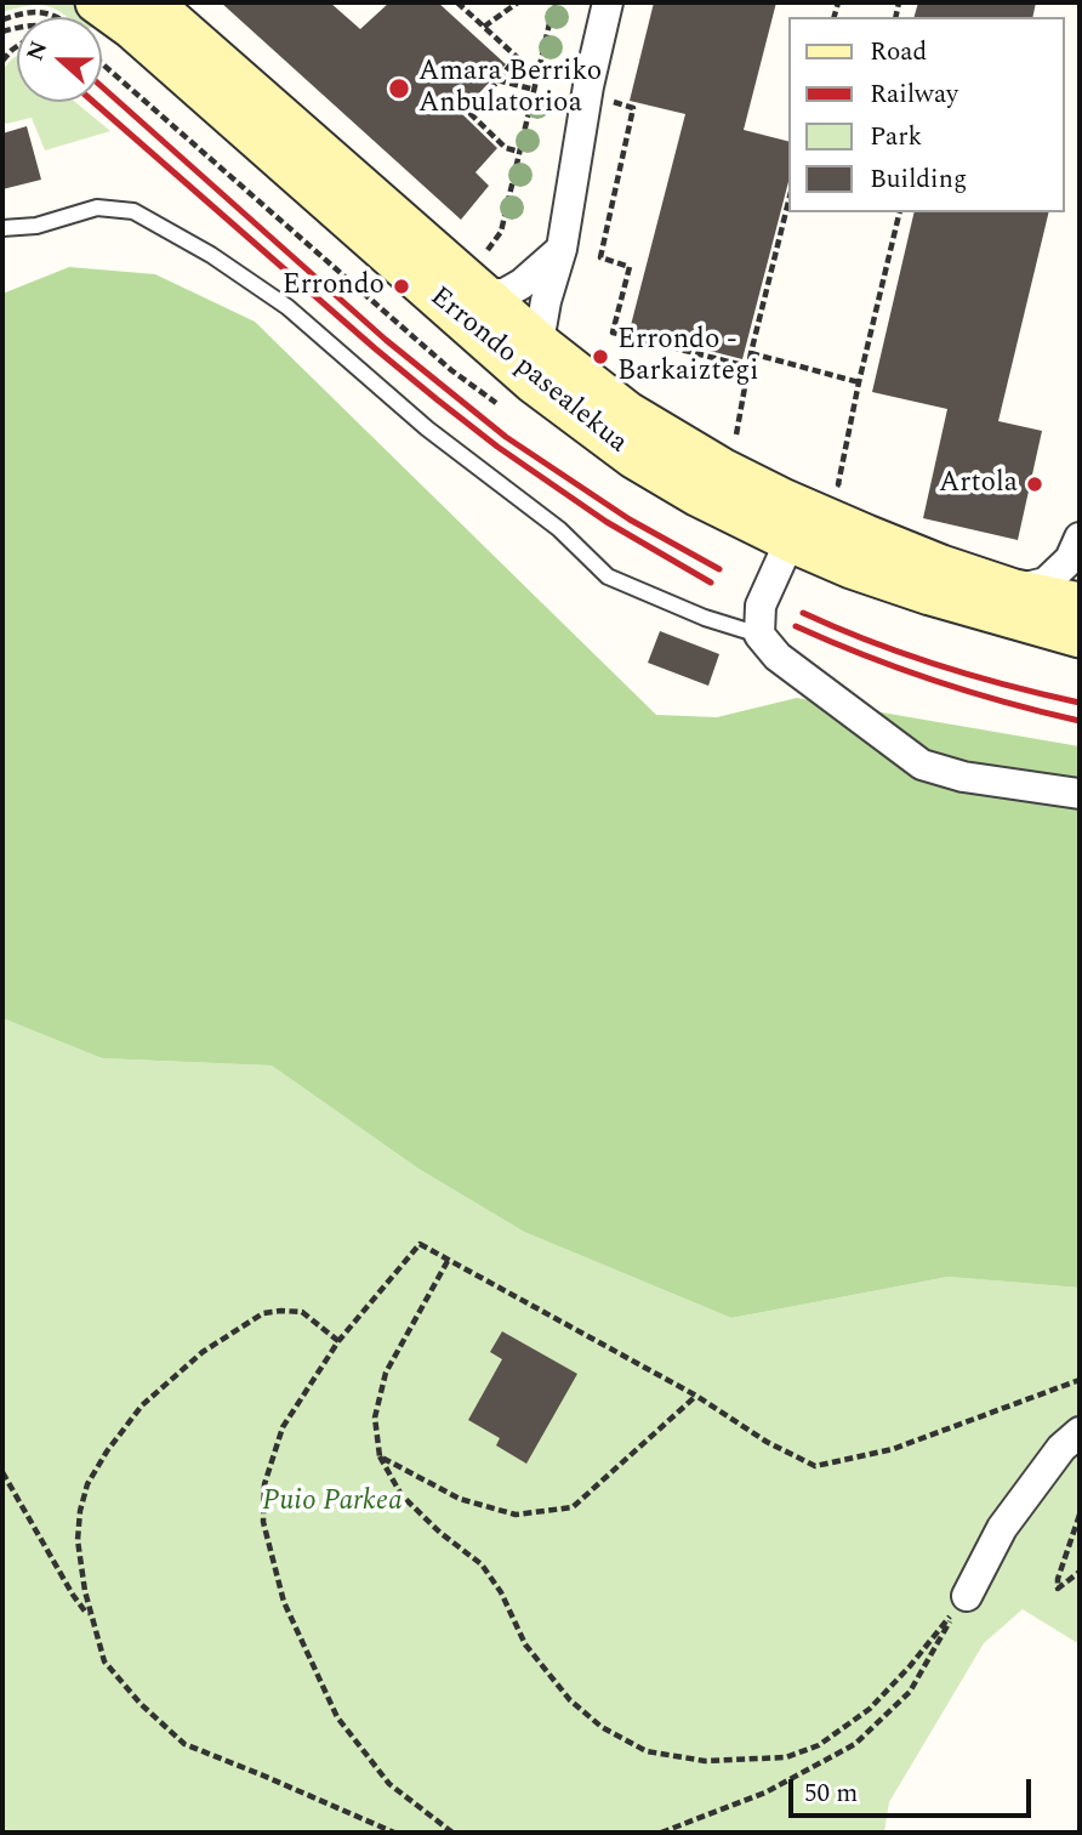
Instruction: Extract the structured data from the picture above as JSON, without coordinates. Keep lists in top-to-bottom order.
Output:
{
  "streets": {
    "main road": ["Errondo pasealekua"]
  },
  "parks": ["Puio Parkea"],
  "places": [
    "Amara Berriko Anbulatorioa",
    "Errondo",
    "Errondo - Barkaiztegi",
    "Artola"
  ],
  "legend": [
    "Road",
    "Railway",
    "Park",
    "Building"
  ],
  "scale_bar": "50 m",
  "north": "left"
}
